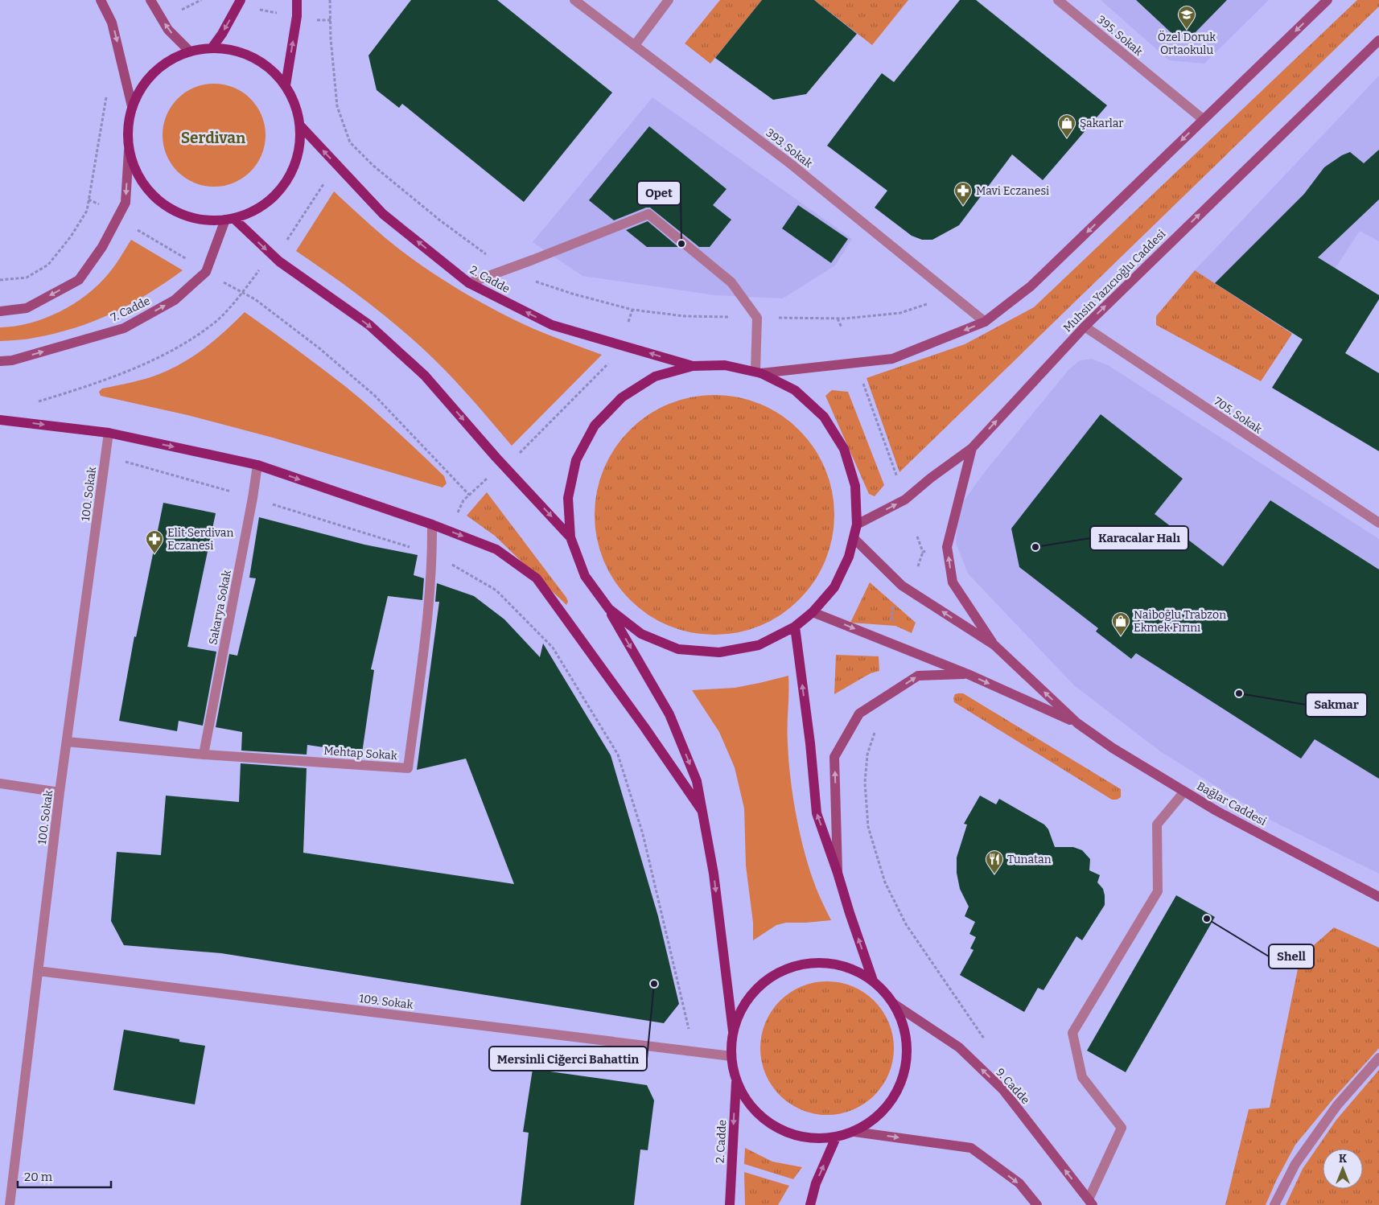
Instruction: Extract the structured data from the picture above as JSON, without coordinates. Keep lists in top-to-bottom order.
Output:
{
  "streets": {
    "main road": [
      "2. Cadde",
      "Muhsin Yazıcıoğlu Caddesi",
      "7. Cadde",
      "Bağlar Caddesi",
      "9. Cadde"
    ],
    "street": [
      "395. Sokak",
      "393. Sokak",
      "705. Sokak",
      "100. Sokak",
      "Sakarya Sokak",
      "Mehtap Sokak",
      "109. Sokak"
    ]
  },
  "crossings": [
    ["Muhsin Yazıcıoğlu Caddesi", "705. Sokak"],
    ["100. Sokak", "Mehtap Sokak"],
    ["100. Sokak", "109. Sokak"],
    ["Sakarya Sokak", "Mehtap Sokak"]
  ],
  "one_way": ["7. Cadde", "9. Cadde"],
  "districts": ["Serdivan"],
  "places": {
    "school or university": ["Özel Doruk Ortaokulu"],
    "shop": ["Şakarlar", "Naiboğlu Trabzon Ekmek Fırını"],
    "pharmacy": ["Mavi Eczanesi", "Elit Serdivan Eczanesi"],
    "other": [
      "Opet",
      "Karacalar Halı",
      "Sakmar",
      "Shell",
      "Mersinli Ciğerci Bahattin"
    ],
    "restaurant": ["Tunatan"]
  },
  "scale_bar": "20 m",
  "north": "top"
}
